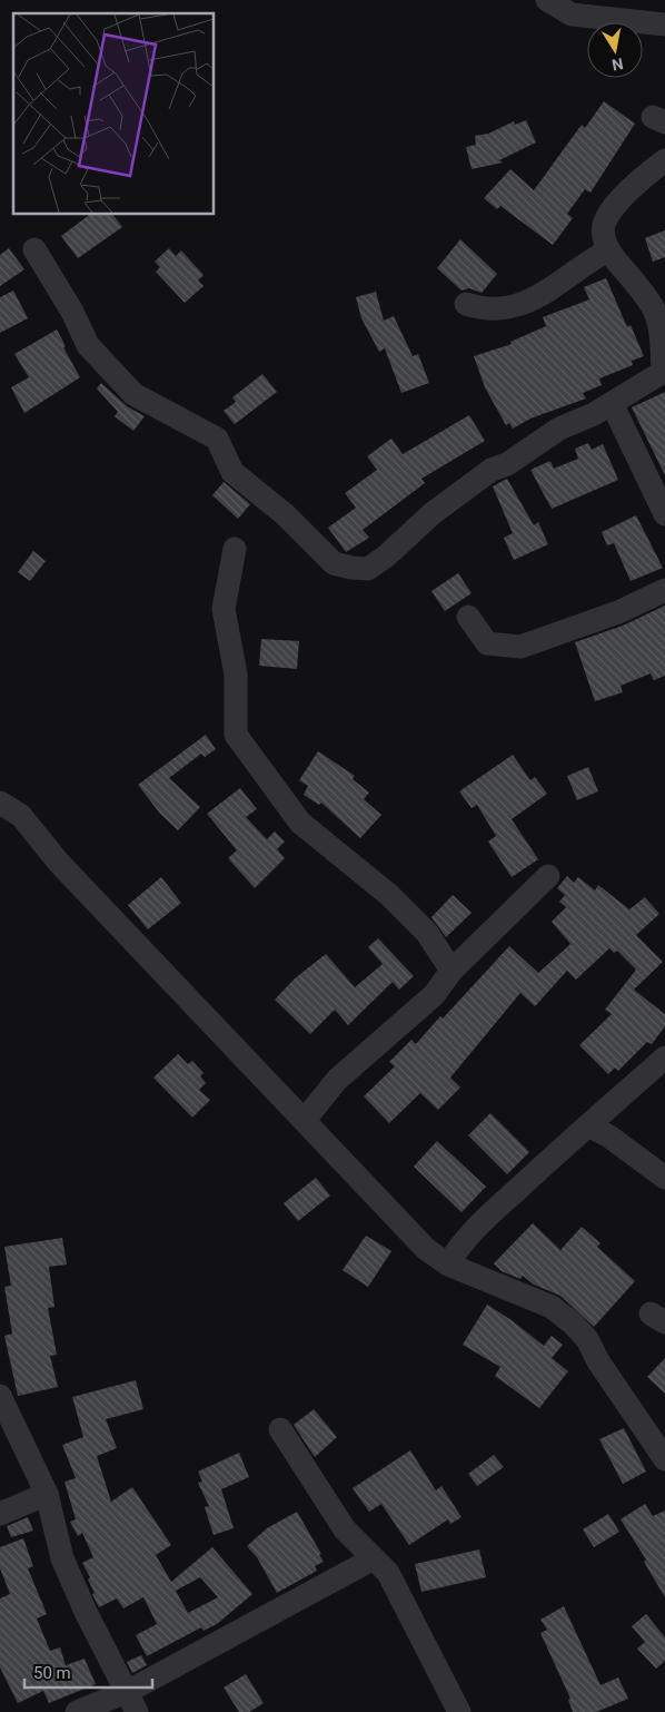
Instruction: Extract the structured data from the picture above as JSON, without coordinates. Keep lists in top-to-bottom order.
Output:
{
  "scale_bar": "50 m",
  "north": "bottom"
}
